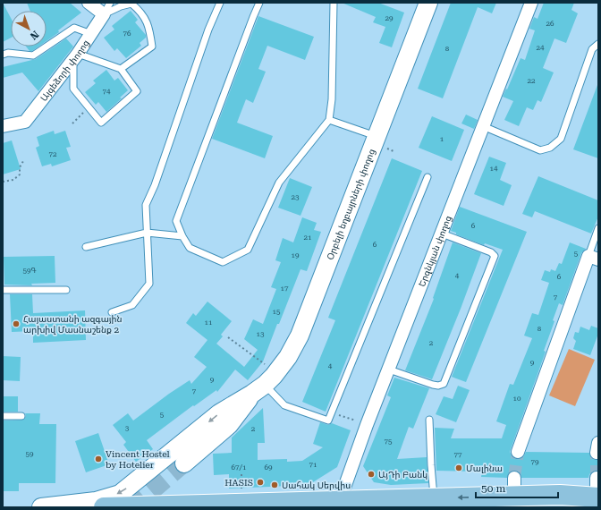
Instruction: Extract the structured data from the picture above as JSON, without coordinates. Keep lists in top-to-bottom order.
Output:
{
  "streets": {
    "street": ["Այգեձորի փողոց", "Օրբելի եղբայրների փողոց", "Երզնկյան փողոց"]
  },
  "places": [
    "Հայաստանի ազգային արխիվ Մասնաշենք 2",
    "Vincent Hostel by Hotelier",
    "Մալինա",
    "ԱյԴի Բանկ",
    "HASIS",
    "Սահակ Սերվիս"
  ],
  "house_numbers": [
    "29",
    "26",
    "76",
    "24",
    "8",
    "22",
    "74",
    "1",
    "72",
    "14",
    "23",
    "6",
    "21",
    "6",
    "5",
    "19",
    "59Գ",
    "4",
    "6",
    "17",
    "7",
    "15",
    "11",
    "8",
    "13",
    "2",
    "9",
    "4",
    "9",
    "7",
    "10",
    "5",
    "3",
    "2",
    "75",
    "59",
    "77",
    "79",
    "71",
    "67/1",
    "69"
  ],
  "scale_bar": "50 m",
  "north": "bottom right"
}
